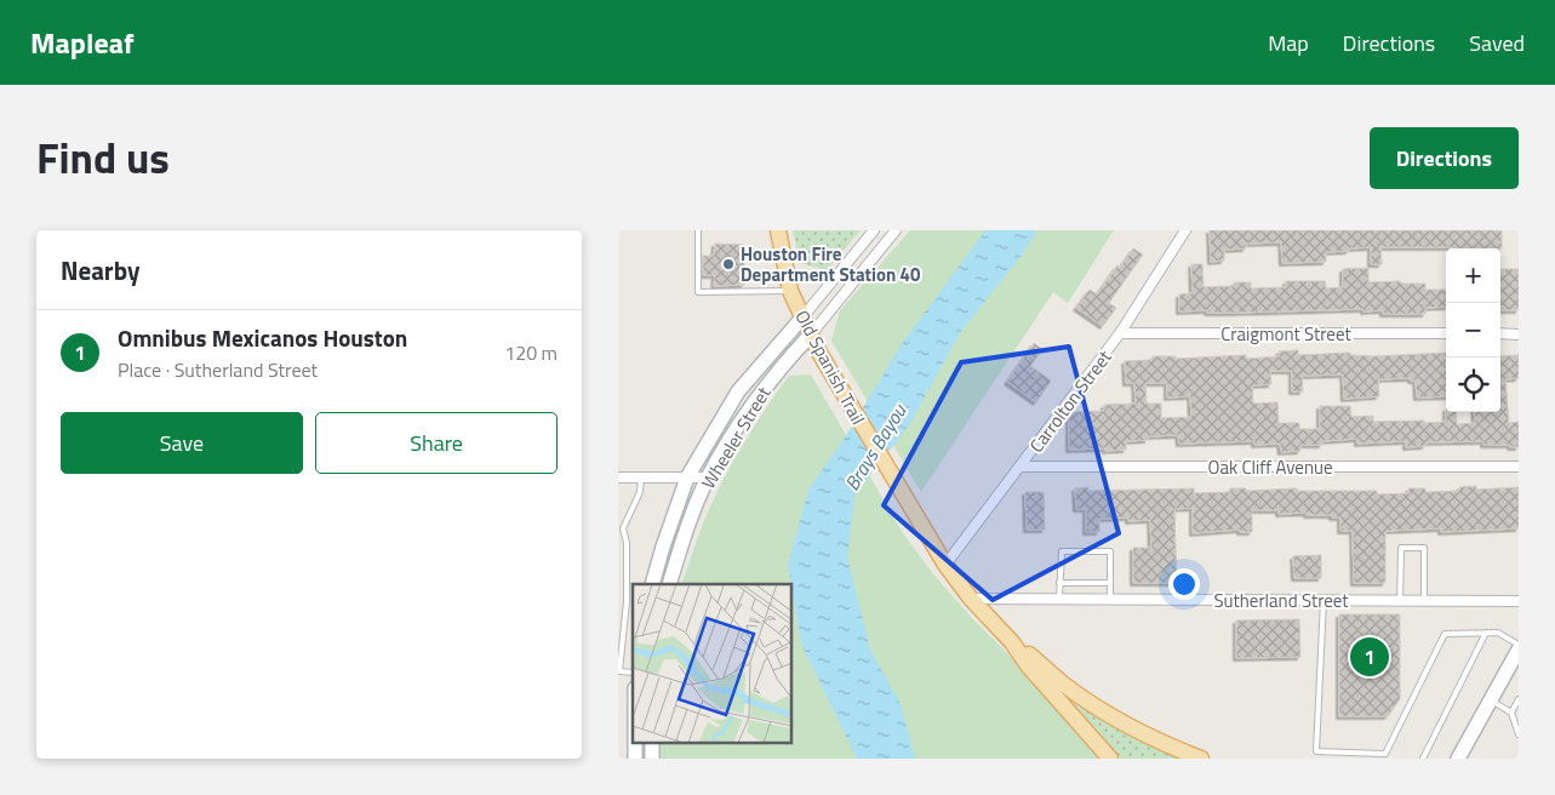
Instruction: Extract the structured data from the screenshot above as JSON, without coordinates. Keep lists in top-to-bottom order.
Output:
{
  "streets": {
    "main road": ["Old Spanish Trail", "Wheeler Street"],
    "street": [
      "Craigmont Street",
      "Carrolton Street",
      "Oak Cliff Avenue",
      "Sutherland Street"
    ]
  },
  "crossings": [
    ["Craigmont Street", "Carrolton Street"],
    ["Old Spanish Trail", "Carrolton Street"],
    ["Old Spanish Trail", "Wheeler Street"],
    ["Old Spanish Trail", "Sutherland Street"],
    ["Carrolton Street", "Oak Cliff Avenue"]
  ],
  "water": ["Brays Bayou"],
  "places": ["Houston Fire Department Station 40"],
  "page": {
    "header": "Mapleaf",
    "nav": ["Map", "Directions", "Saved"],
    "title": "Find us",
    "buttons": [
      "Directions",
      ["Save", "Share"]
    ],
    "heading": "Nearby",
    "map_buttons": ["+", "−"],
    "list": [
      {
        "mark": "1",
        "name": "Omnibus Mexicanos Houston",
        "note": "Place · Sutherland Street",
        "value": "120 m"
      }
    ],
    "pins": "1"
  }
}
